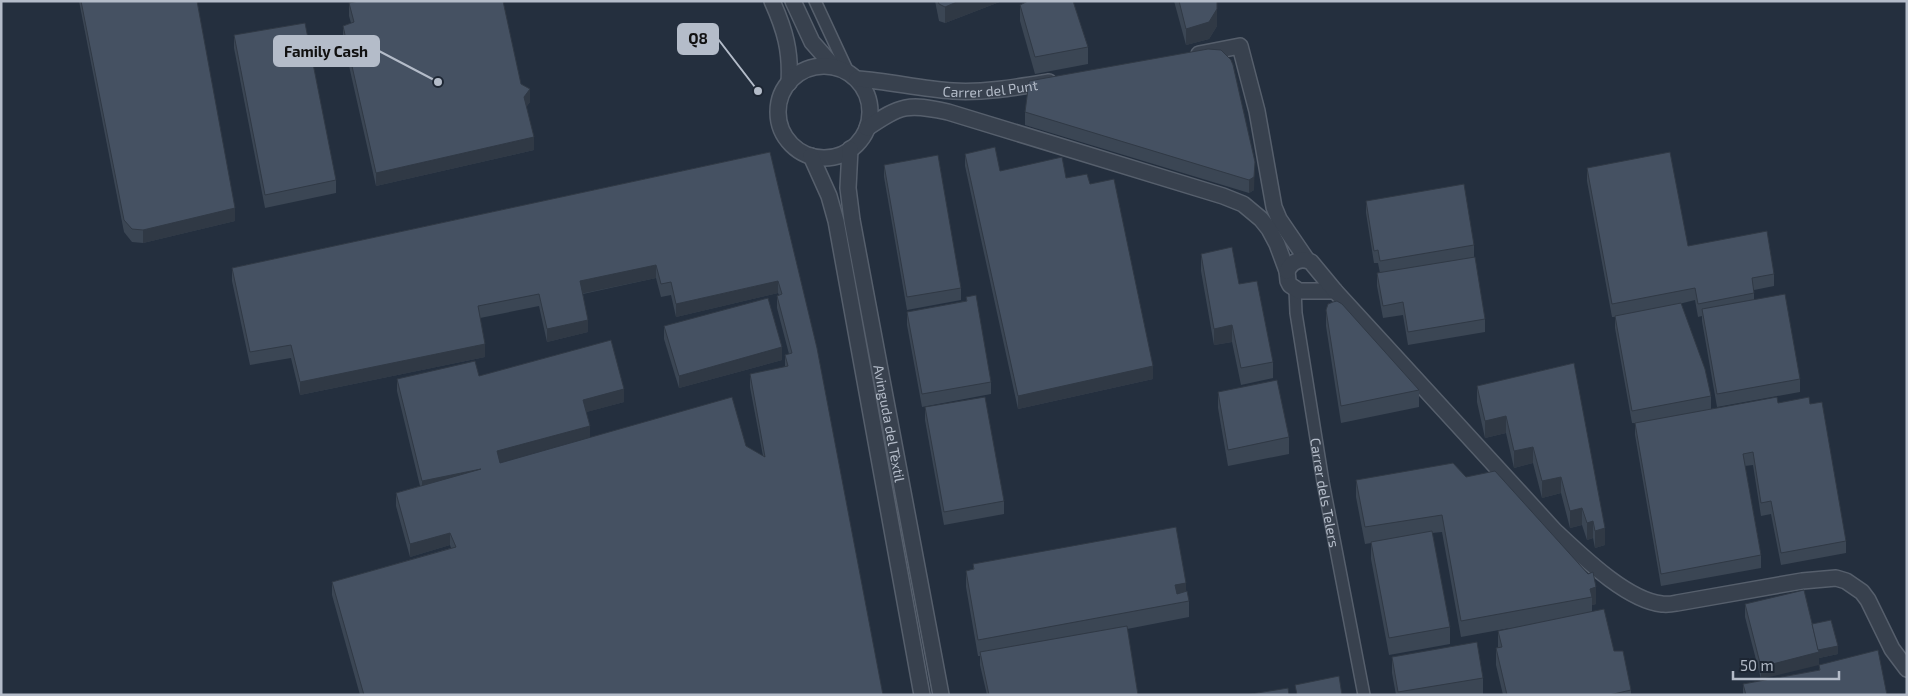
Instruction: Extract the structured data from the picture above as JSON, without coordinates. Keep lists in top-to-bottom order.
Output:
{
  "streets": {
    "street": ["Carrer del Punt", "Avinguda del Tèxtil", "Carrer dels Telers"]
  },
  "crossings": [
    ["Carrer del Punt", "Avinguda del Tèxtil"]
  ],
  "places": ["Family Cash", "Q8"],
  "scale_bar": "50 m"
}
